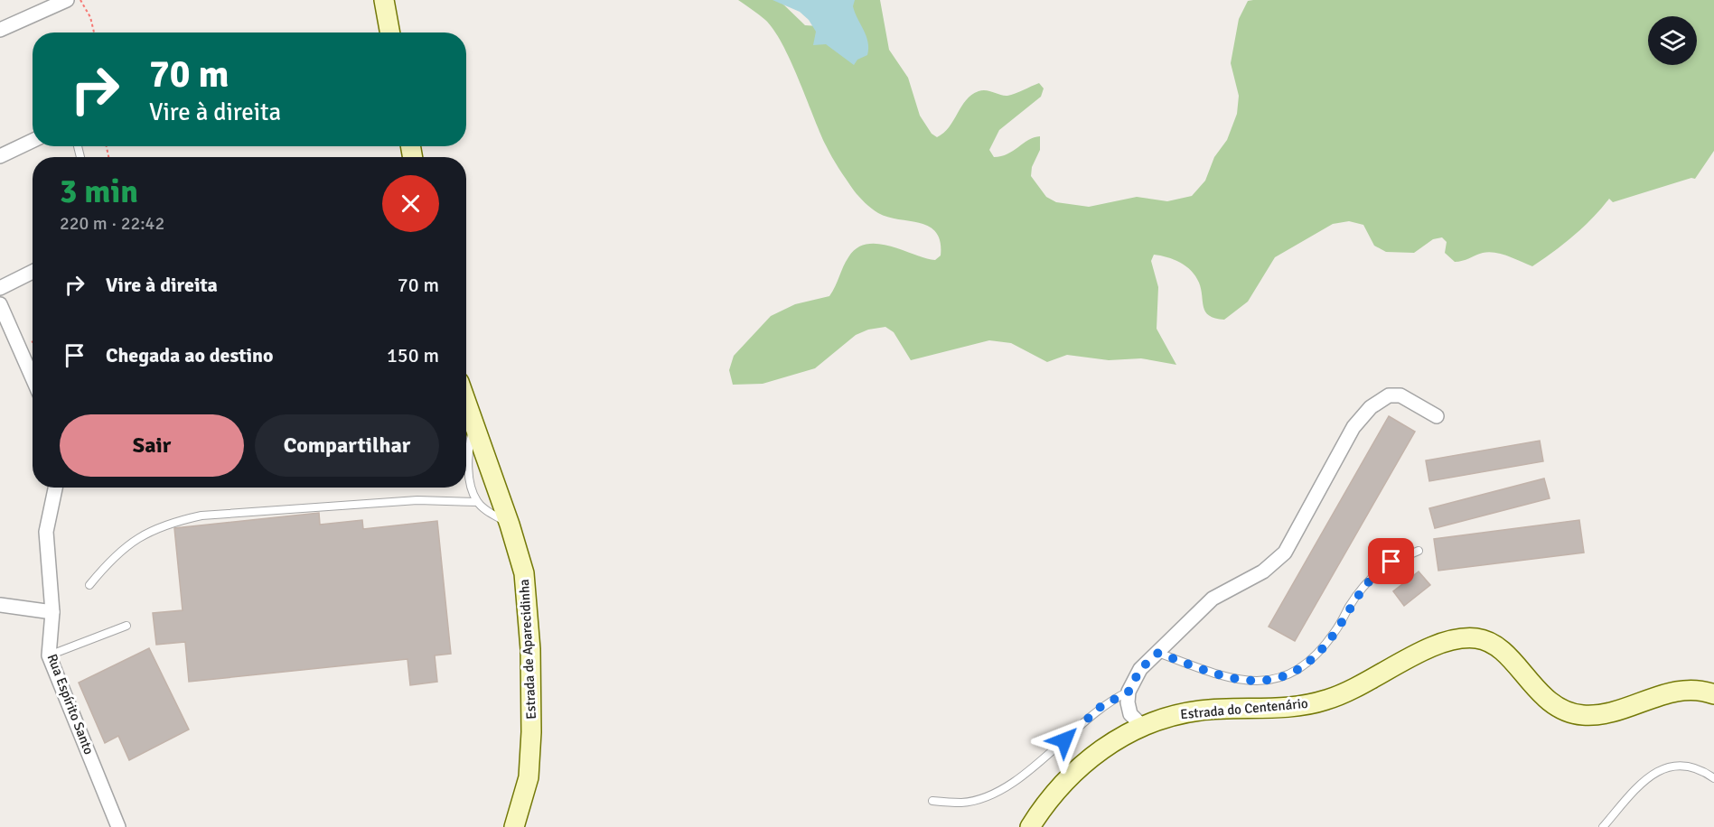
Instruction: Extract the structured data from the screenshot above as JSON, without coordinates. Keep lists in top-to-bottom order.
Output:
{
  "streets": {
    "street": ["Estrada de Aparecidinha", "Rua Espírito Santo", "Estrada do Centenário"]
  },
  "page": {
    "turn": ["70 m", "Vire à direita"],
    "heading": ["3 min", "220 m · 22:42"],
    "list": [
      {
        "name": "Vire à direita",
        "value": "70 m"
      },
      {
        "name": "Chegada ao destino",
        "value": "150 m"
      }
    ],
    "buttons": ["Sair", "Compartilhar"]
  }
}
